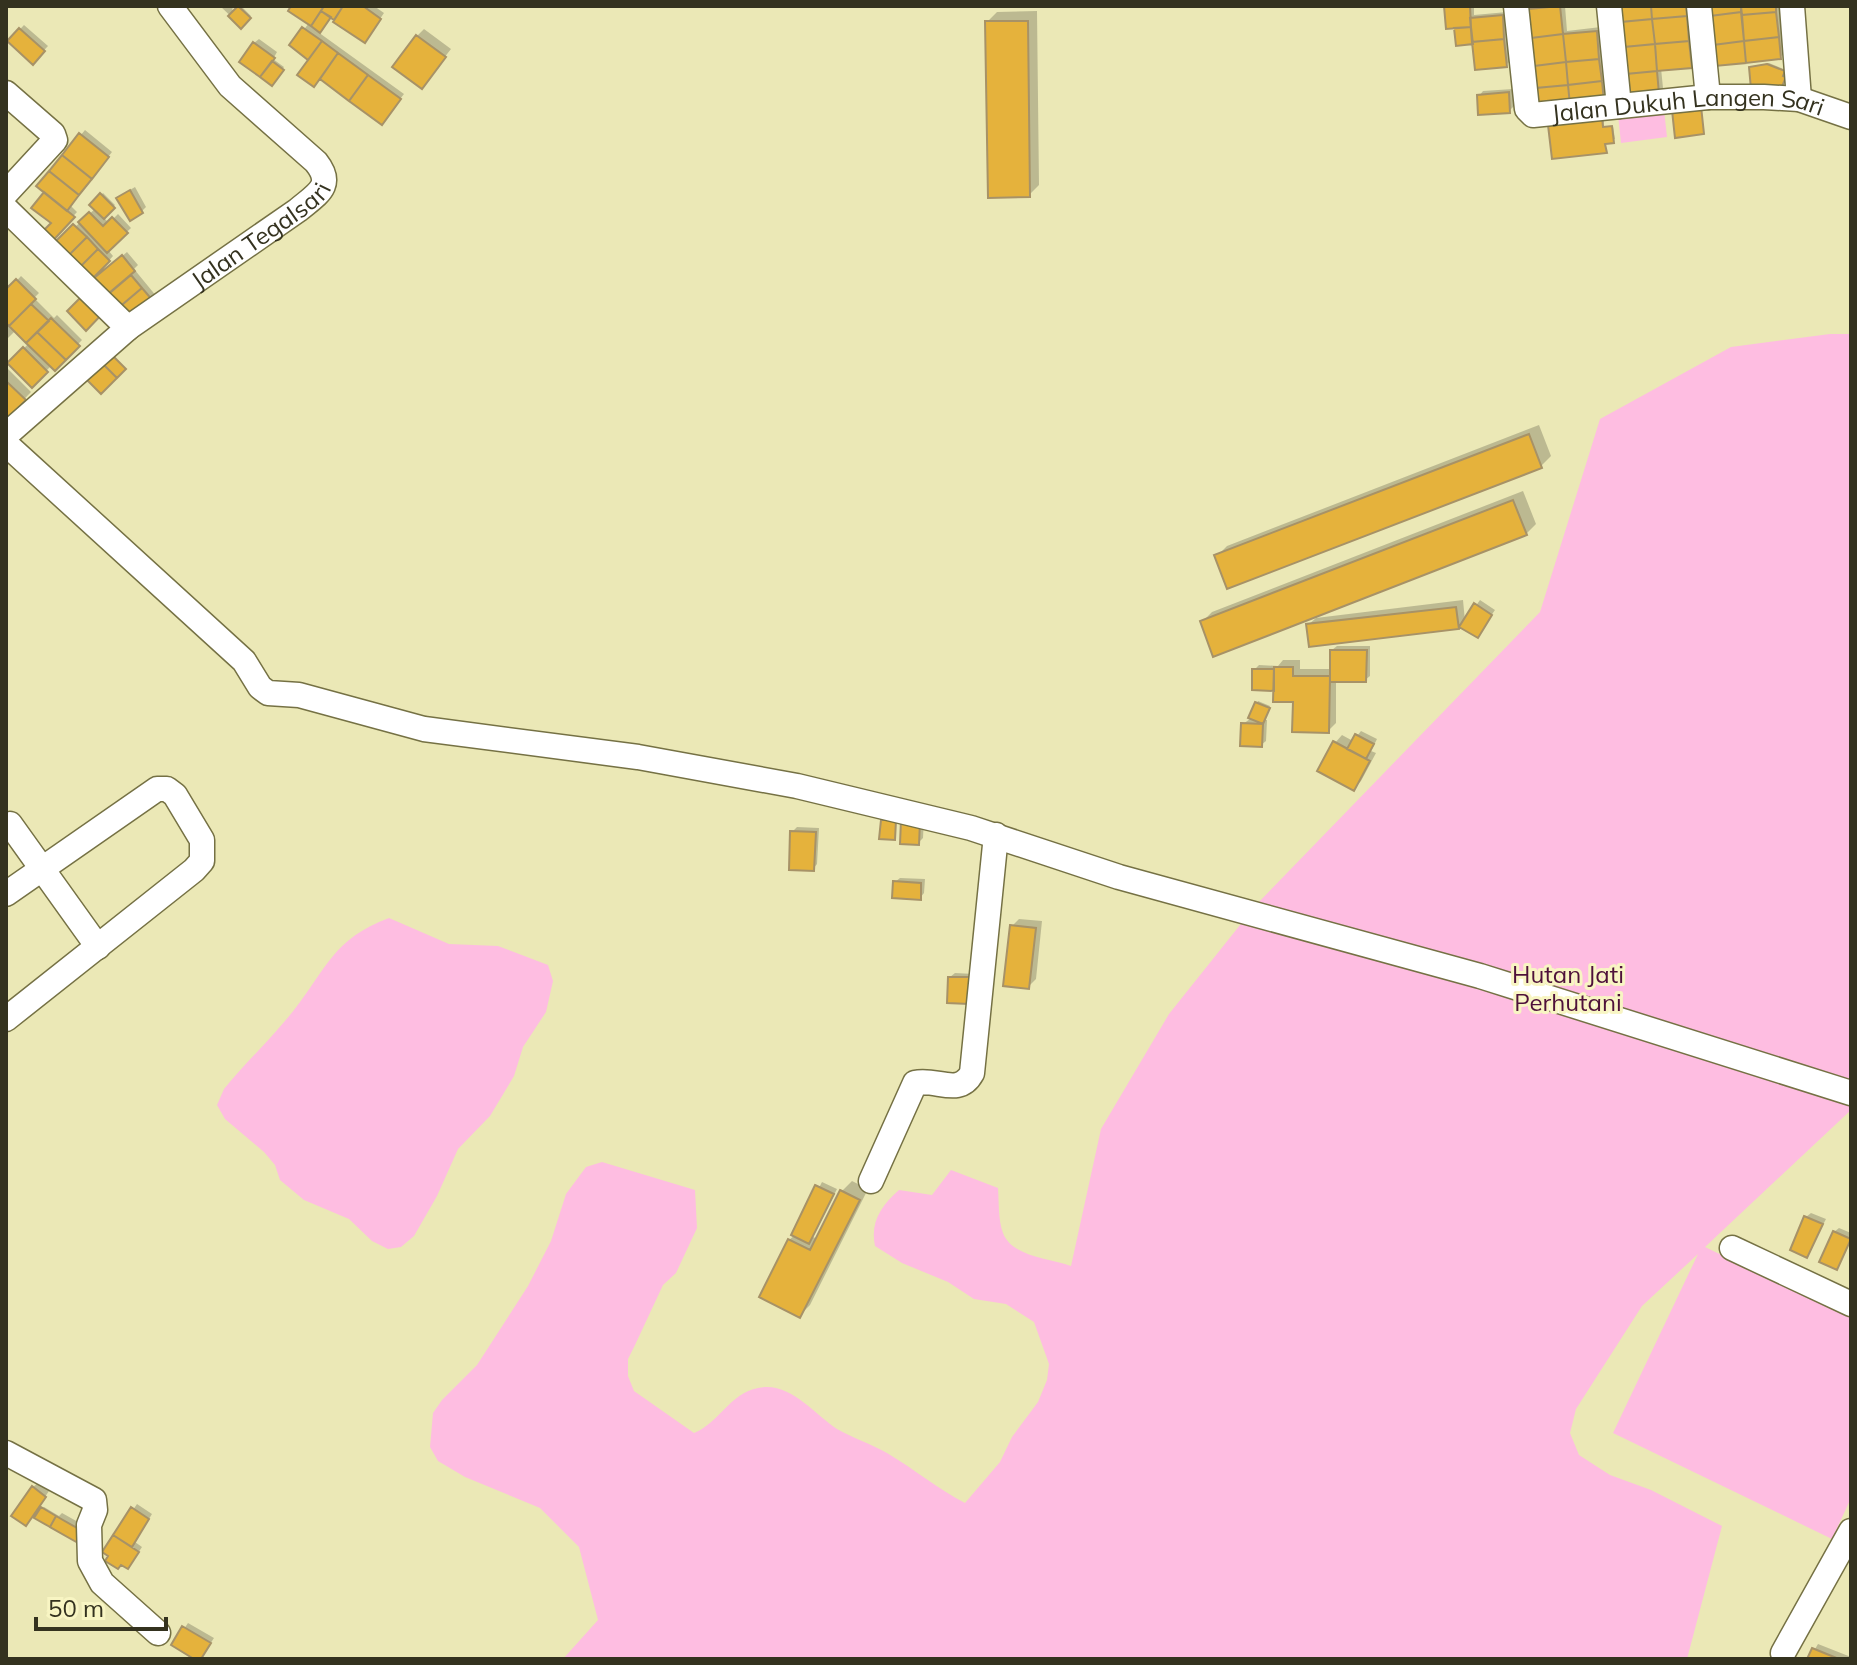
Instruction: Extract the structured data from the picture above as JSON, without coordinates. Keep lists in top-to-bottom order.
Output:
{
  "streets": {
    "street": ["Jalan Dukuh Langen Sari", "Jalan Tegalsari"]
  },
  "parks": ["Hutan Jati Perhutani"],
  "scale_bar": "50 m"
}
